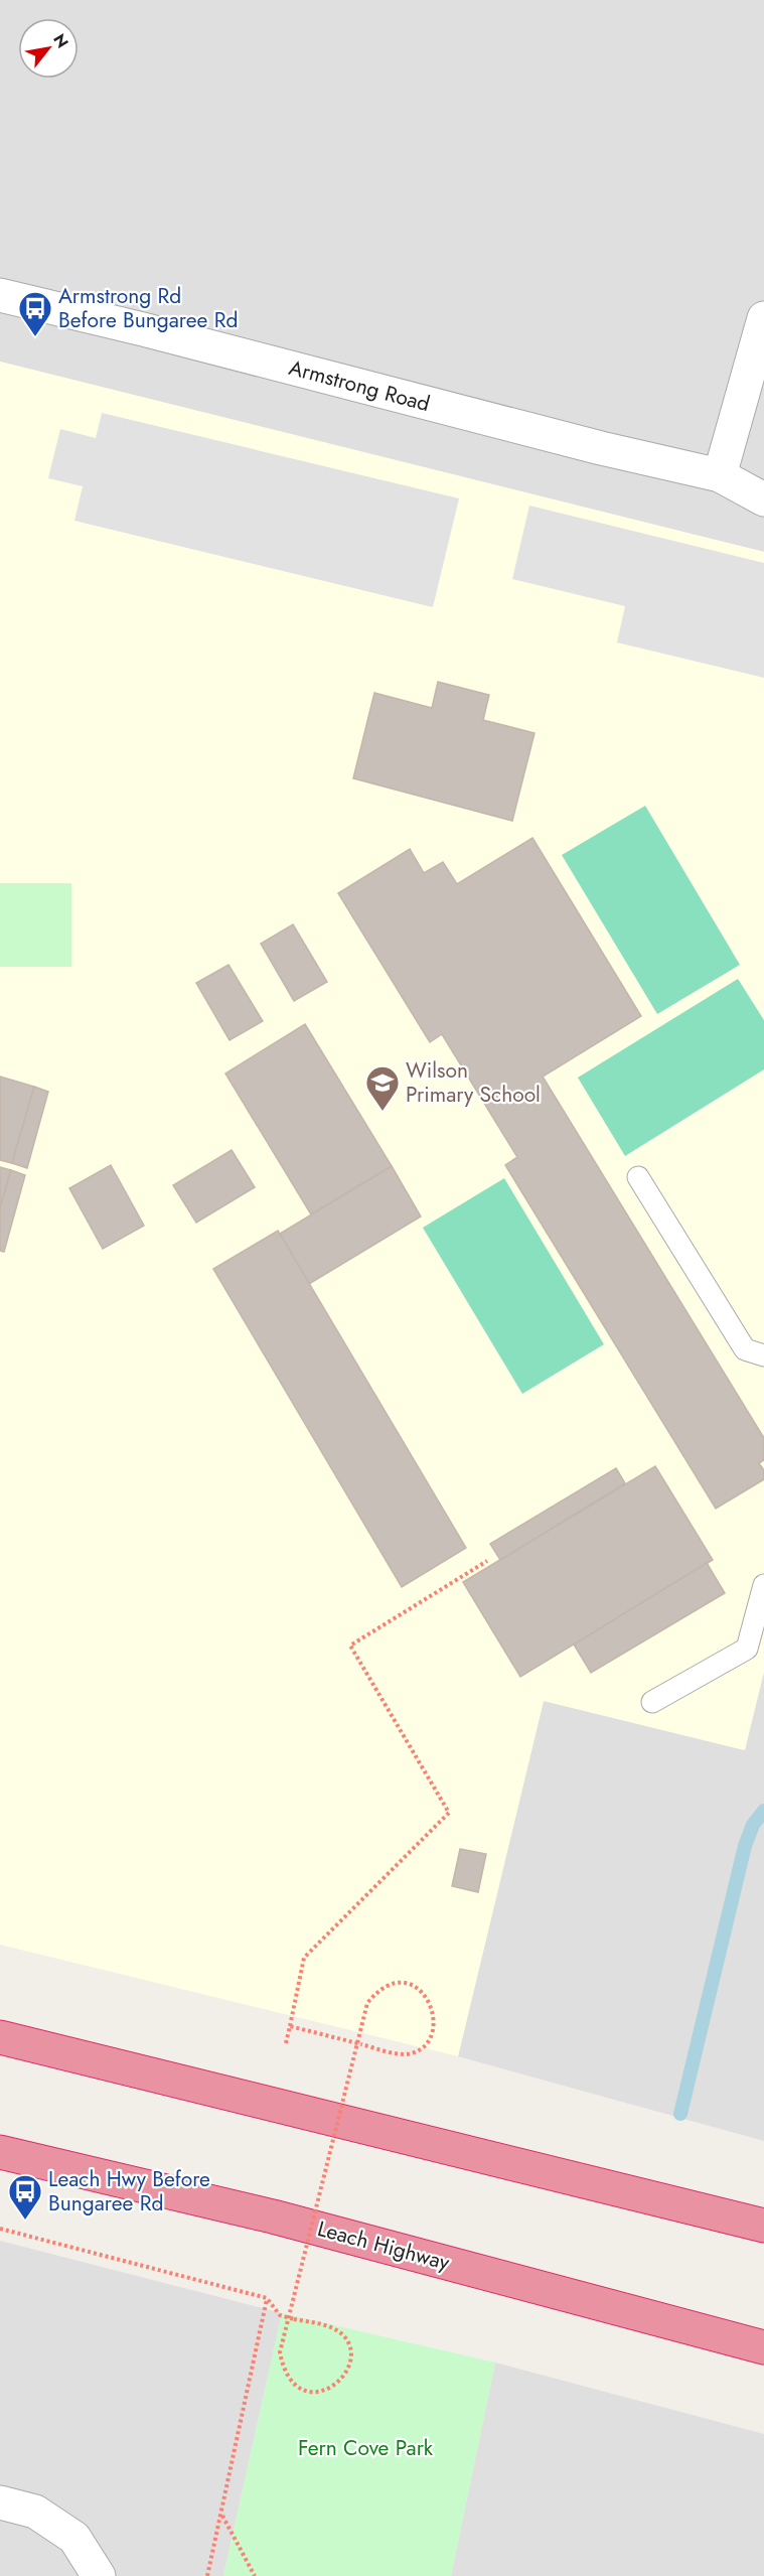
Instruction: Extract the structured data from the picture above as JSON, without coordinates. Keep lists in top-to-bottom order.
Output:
{
  "streets": {
    "highway": ["Leach Highway"],
    "street": ["Armstrong Road"]
  },
  "parks": ["Fern Cove Park"],
  "places": {
    "bus stop": ["Armstrong Rd Before Bungaree Rd", "Leach Hwy Before Bungaree Rd"],
    "school or university": ["Wilson Primary School"]
  },
  "north": "top right"
}
